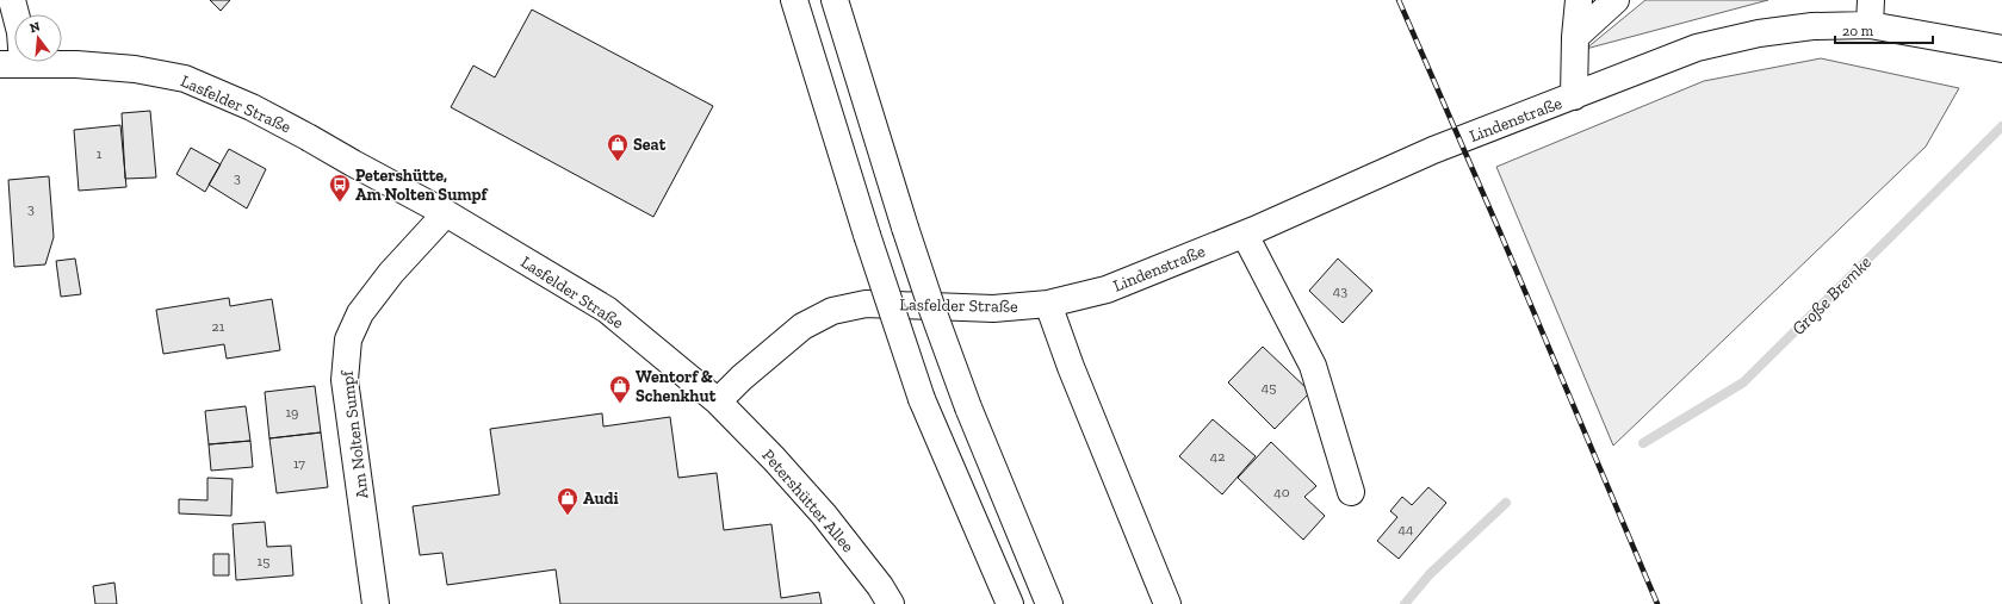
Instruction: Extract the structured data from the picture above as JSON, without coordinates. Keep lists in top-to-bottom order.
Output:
{
  "streets": {
    "main road": [
      "Lasfelder Straße",
      "Lindenstraße",
      "Am Nolten Sumpf",
      "Petershütter Allee"
    ]
  },
  "crossings": [
    ["Lasfelder Straße", "Lindenstraße"],
    ["Lasfelder Straße", "Am Nolten Sumpf"],
    ["Lasfelder Straße", "Petershütter Allee"]
  ],
  "water": ["Große Bremke"],
  "places": {
    "shop": ["Seat", "Wentorf & Schenkhut", "Audi"],
    "bus stop": ["Petershütte, Am Nolten Sumpf"]
  },
  "house_numbers": [
    "1",
    "3",
    "3",
    "43",
    "21",
    "45",
    "19",
    "42",
    "17",
    "40",
    "44",
    "15"
  ],
  "scale_bar": "20 m",
  "north": "top"
}
